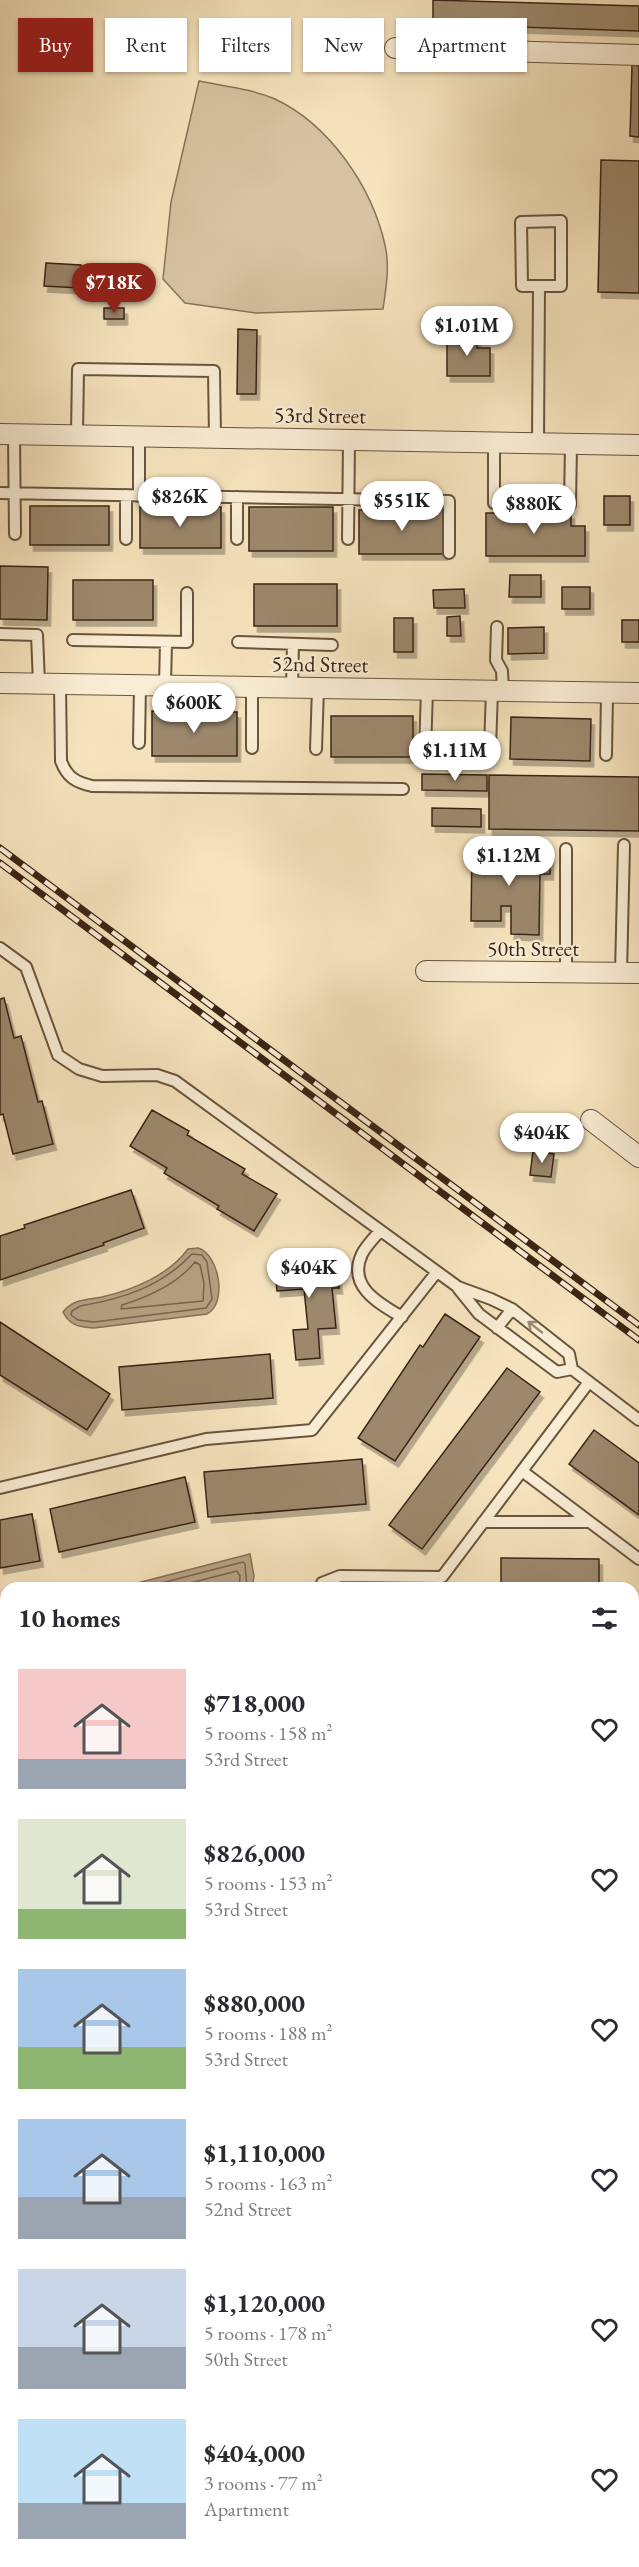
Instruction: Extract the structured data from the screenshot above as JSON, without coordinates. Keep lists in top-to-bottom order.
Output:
{
  "streets": {
    "street": ["53rd Street", "52nd Street", "50th Street"]
  },
  "page": {
    "chip": [
      "Buy",
      "Rent",
      "Filters",
      "New",
      "Apartment"
    ],
    "price": [
      "$718K",
      "$1.01M",
      "$826K",
      "$551K",
      "$880K",
      "$600K",
      "$1.11M",
      "$1.12M",
      "$404K",
      "$404K"
    ],
    "heading": "10 homes",
    "list": [
      {
        "name": "$718,000",
        "note": "5 rooms · 158 m² · 53rd Street"
      },
      {
        "name": "$826,000",
        "note": "5 rooms · 153 m² · 53rd Street"
      },
      {
        "name": "$880,000",
        "note": "5 rooms · 188 m² · 53rd Street"
      },
      {
        "name": "$1,110,000",
        "note": "5 rooms · 163 m² · 52nd Street"
      },
      {
        "name": "$1,120,000",
        "note": "5 rooms · 178 m² · 50th Street"
      },
      {
        "name": "$404,000",
        "note": "3 rooms · 77 m² · Apartment"
      }
    ]
  }
}
